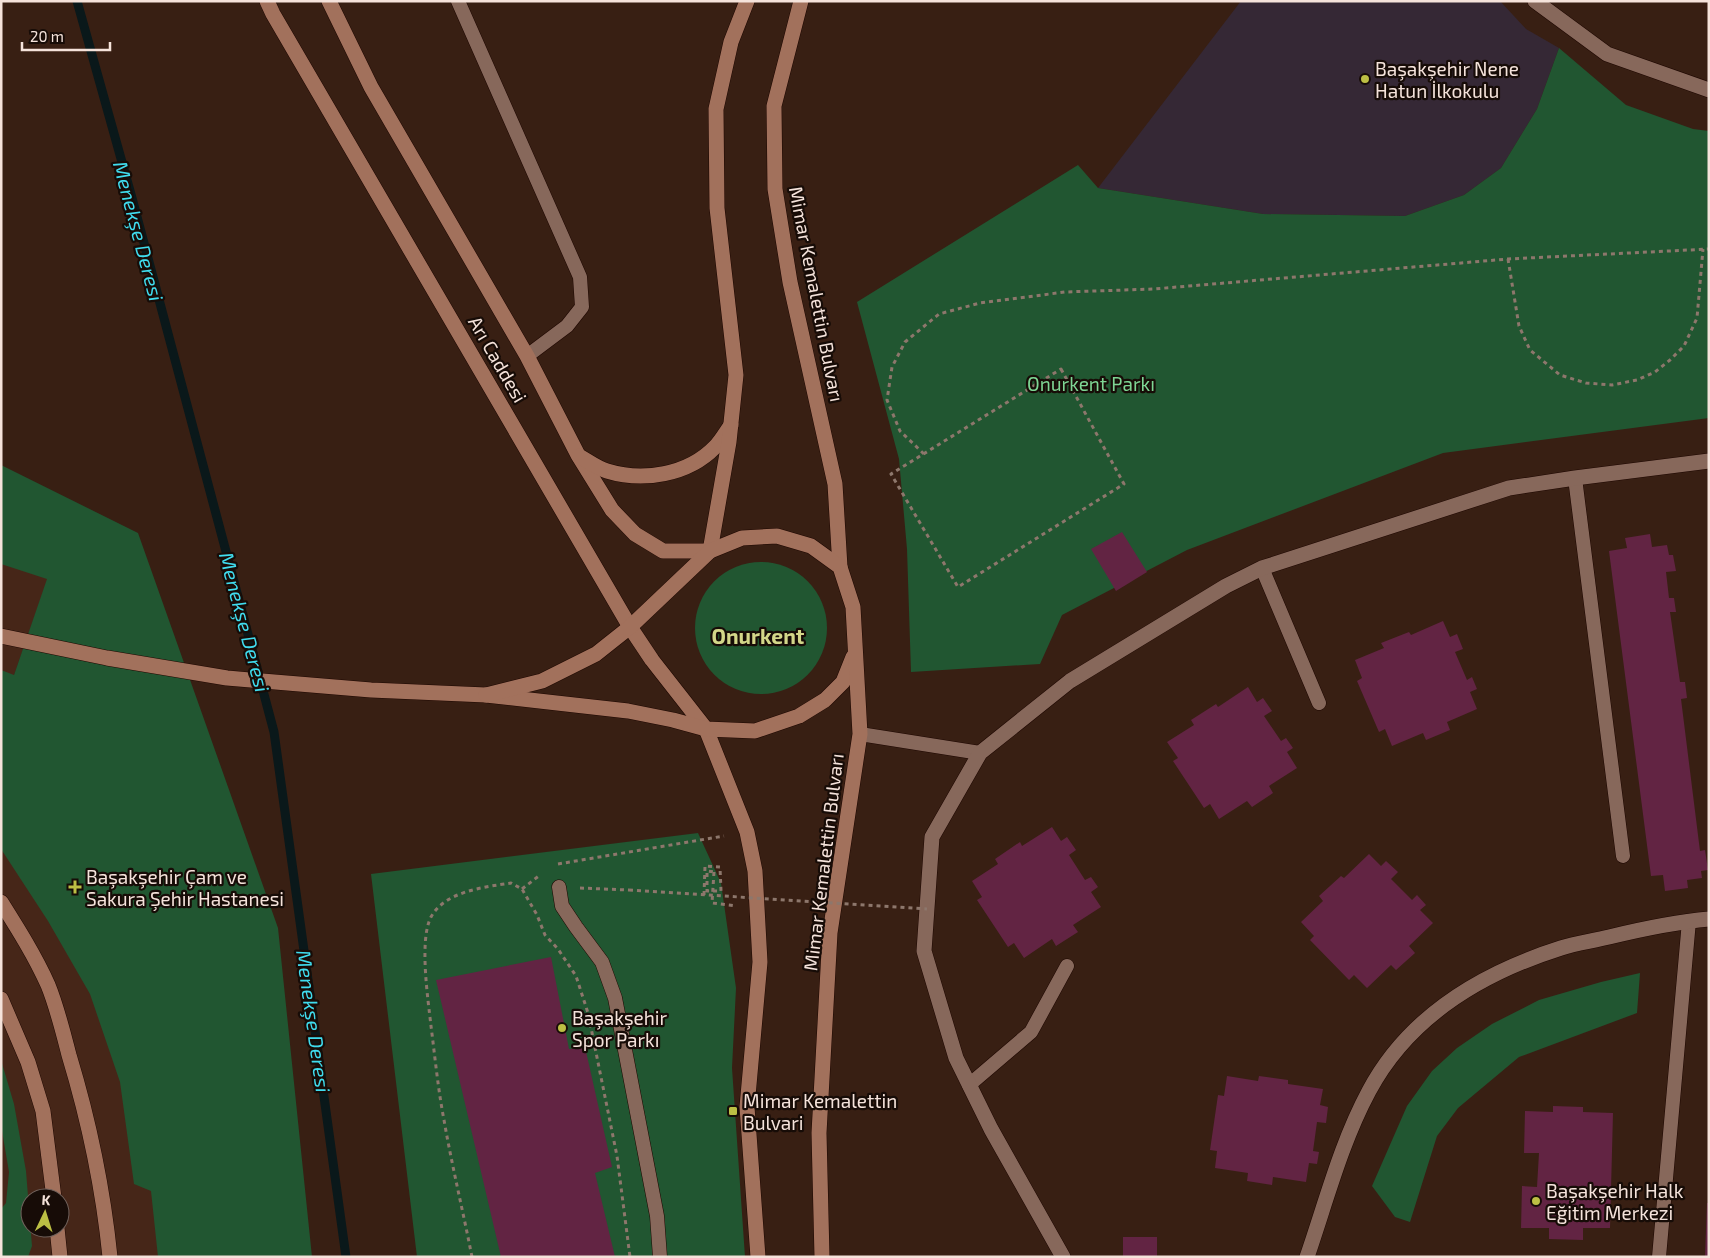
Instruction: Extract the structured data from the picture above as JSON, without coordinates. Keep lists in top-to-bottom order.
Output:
{
  "streets": {
    "main road": ["Mimar Kemalettin Bulvarı", "Arı Caddesi"]
  },
  "districts": ["Onurkent"],
  "water": ["Menekşe Deresi"],
  "parks": ["Onurkent Parkı"],
  "places": {
    "other": ["Başakşehir Nene Hatun İlkokulu", "Başakşehir Spor Parkı", "Başakşehir Halk Eğitim Merkezi"],
    "health": ["Başakşehir Çam ve Sakura Şehir Hastanesi"],
    "transit": ["Mimar Kemalettin Bulvari"]
  },
  "scale_bar": "20 m",
  "north": "top"
}
